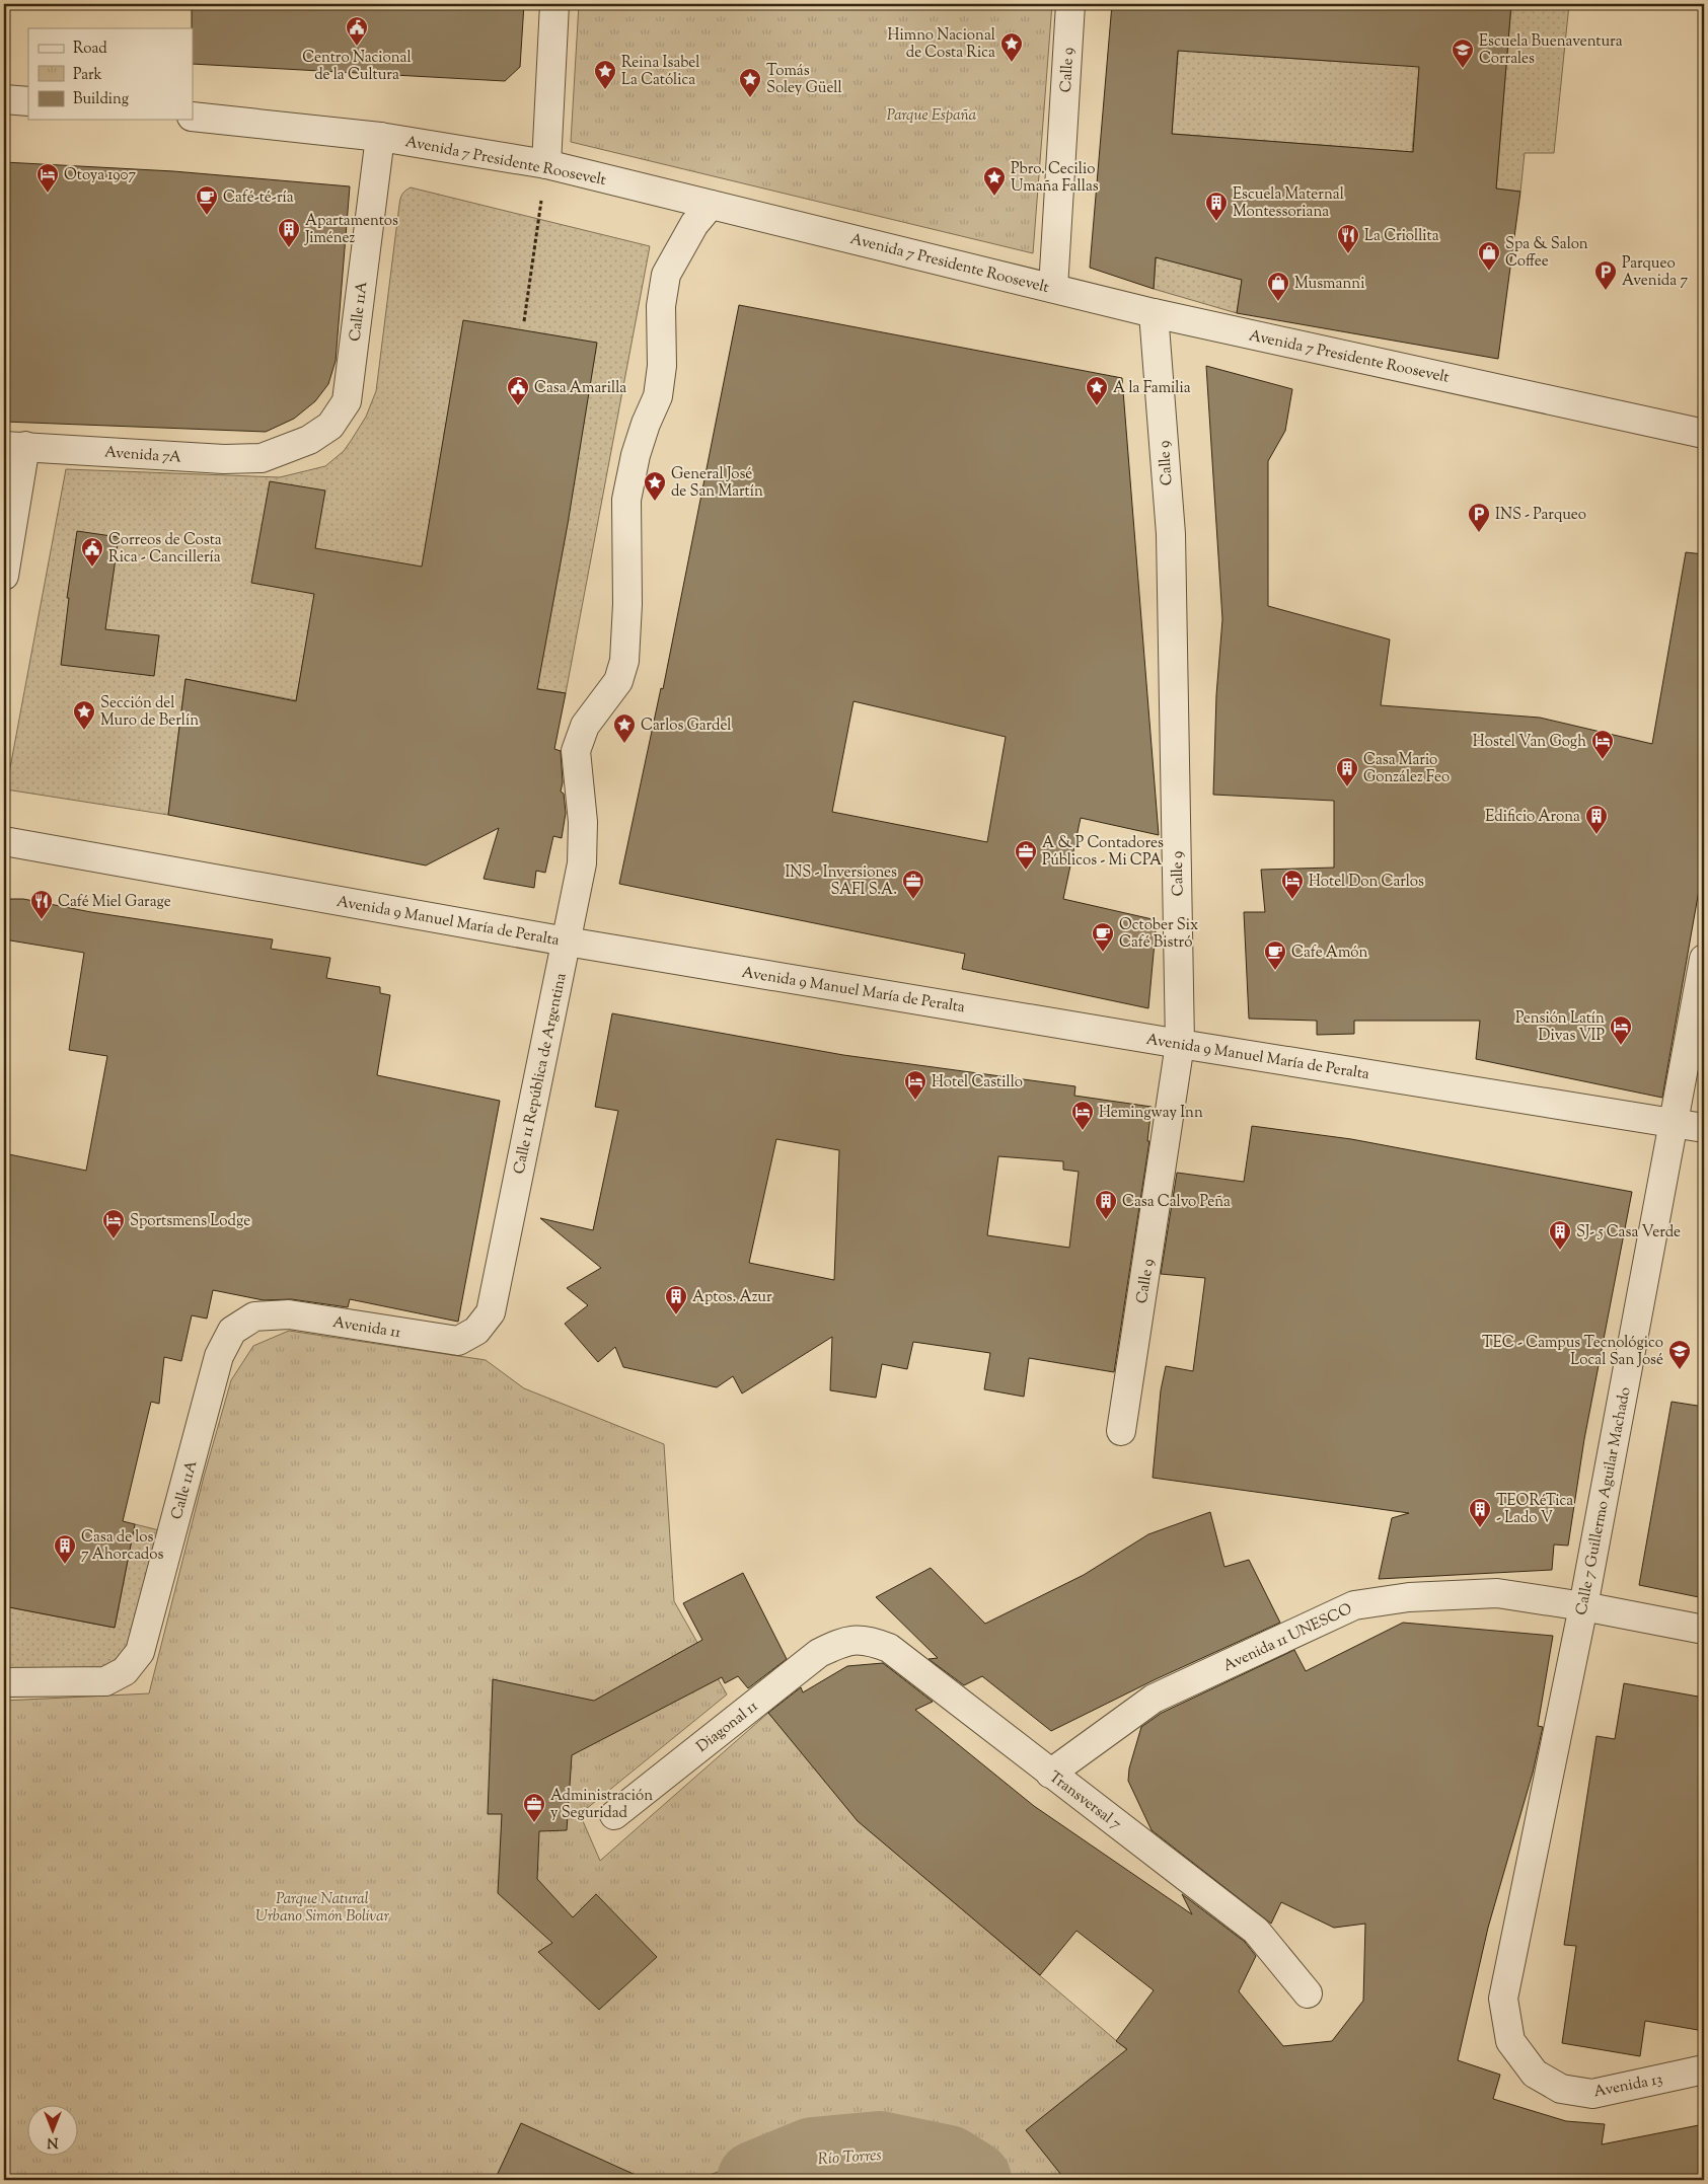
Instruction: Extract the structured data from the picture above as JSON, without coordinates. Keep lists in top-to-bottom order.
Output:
{
  "streets": {
    "street": [
      "Calle 9",
      "Avenida 7 Presidente Roosevelt",
      "Calle 11A",
      "Avenida 7A",
      "Avenida 9 Manuel María de Peralta",
      "Calle 11 República de Argentina",
      "Avenida 11",
      "Calle 7 Guillermo Aguilar Machado",
      "Avenida 11 UNESCO",
      "Diagonal 11",
      "Transversal 7",
      "Avenida 13"
    ]
  },
  "crossings": [
    ["Calle 9", "Avenida 7 Presidente Roosevelt"],
    ["Calle 9", "Avenida 9 Manuel María de Peralta"],
    ["Avenida 7 Presidente Roosevelt", "Calle 11A"],
    ["Avenida 7 Presidente Roosevelt", "Calle 11 República de Argentina"],
    ["Calle 11A", "Avenida 7A"],
    ["Calle 11A", "Avenida 11"],
    ["Avenida 9 Manuel María de Peralta", "Calle 11 República de Argentina"],
    ["Avenida 9 Manuel María de Peralta", "Calle 7 Guillermo Aguilar Machado"],
    ["Calle 11 República de Argentina", "Avenida 11"],
    ["Calle 7 Guillermo Aguilar Machado", "Avenida 11 UNESCO"],
    ["Calle 7 Guillermo Aguilar Machado", "Avenida 13"],
    ["Avenida 11 UNESCO", "Transversal 7"],
    ["Diagonal 11", "Transversal 7"]
  ],
  "water": ["Río Torres"],
  "parks": ["Parque España", "Parque Natural Urbano Simón Bolívar"],
  "places": {
    "public building": ["Centro Nacional de la Cultura", "Casa Amarilla", "Correos de Costa Rica - Cancillería"],
    "place": [
      "Himno Nacional de Costa Rica",
      "Reina Isabel La Católica",
      "Tomás Soley Güell",
      "Pbro. Cecilio Umaña Fallas",
      "A la Familia",
      "General José de San Martín",
      "Sección del Muro de Berlín",
      "Carlos Gardel"
    ],
    "school or university": ["Escuela Buenaventura Corrales", "TEC - Campus Tecnológico Local San José"],
    "hotel": [
      "Otoya 1907",
      "Hostel Van Gogh",
      "Hotel Don Carlos",
      "Pensión Latín Divas VIP",
      "Hotel Castillo",
      "Hemingway Inn",
      "Sportsmens Lodge"
    ],
    "cafe": ["Café-té-ría", "October Six Café Bistró", "Cafe Amón"],
    "building": [
      "Escuela Maternal Montessoriana",
      "Apartamentos Jiménez",
      "Casa Mario González Feo",
      "Edificio Arona",
      "Casa Calvo Peña",
      "SJ- 5 Casa Verde",
      "Aptos. Azur",
      "TEORéTica - Lado V",
      "Casa de los 7 Ahorcados"
    ],
    "restaurant": ["La Criollita", "Café Miel Garage"],
    "shop": ["Spa & Salon Coffee", "Musmanni"],
    "parking": ["Parqueo Avenida 7", "INS - Parqueo"],
    "office": ["A & P Contadores Públicos - Mi CPA", "INS - Inversiones SAFI S.A.", "Administración y Seguridad"]
  },
  "legend": ["Road", "Park", "Building"],
  "north": "bottom"
}
